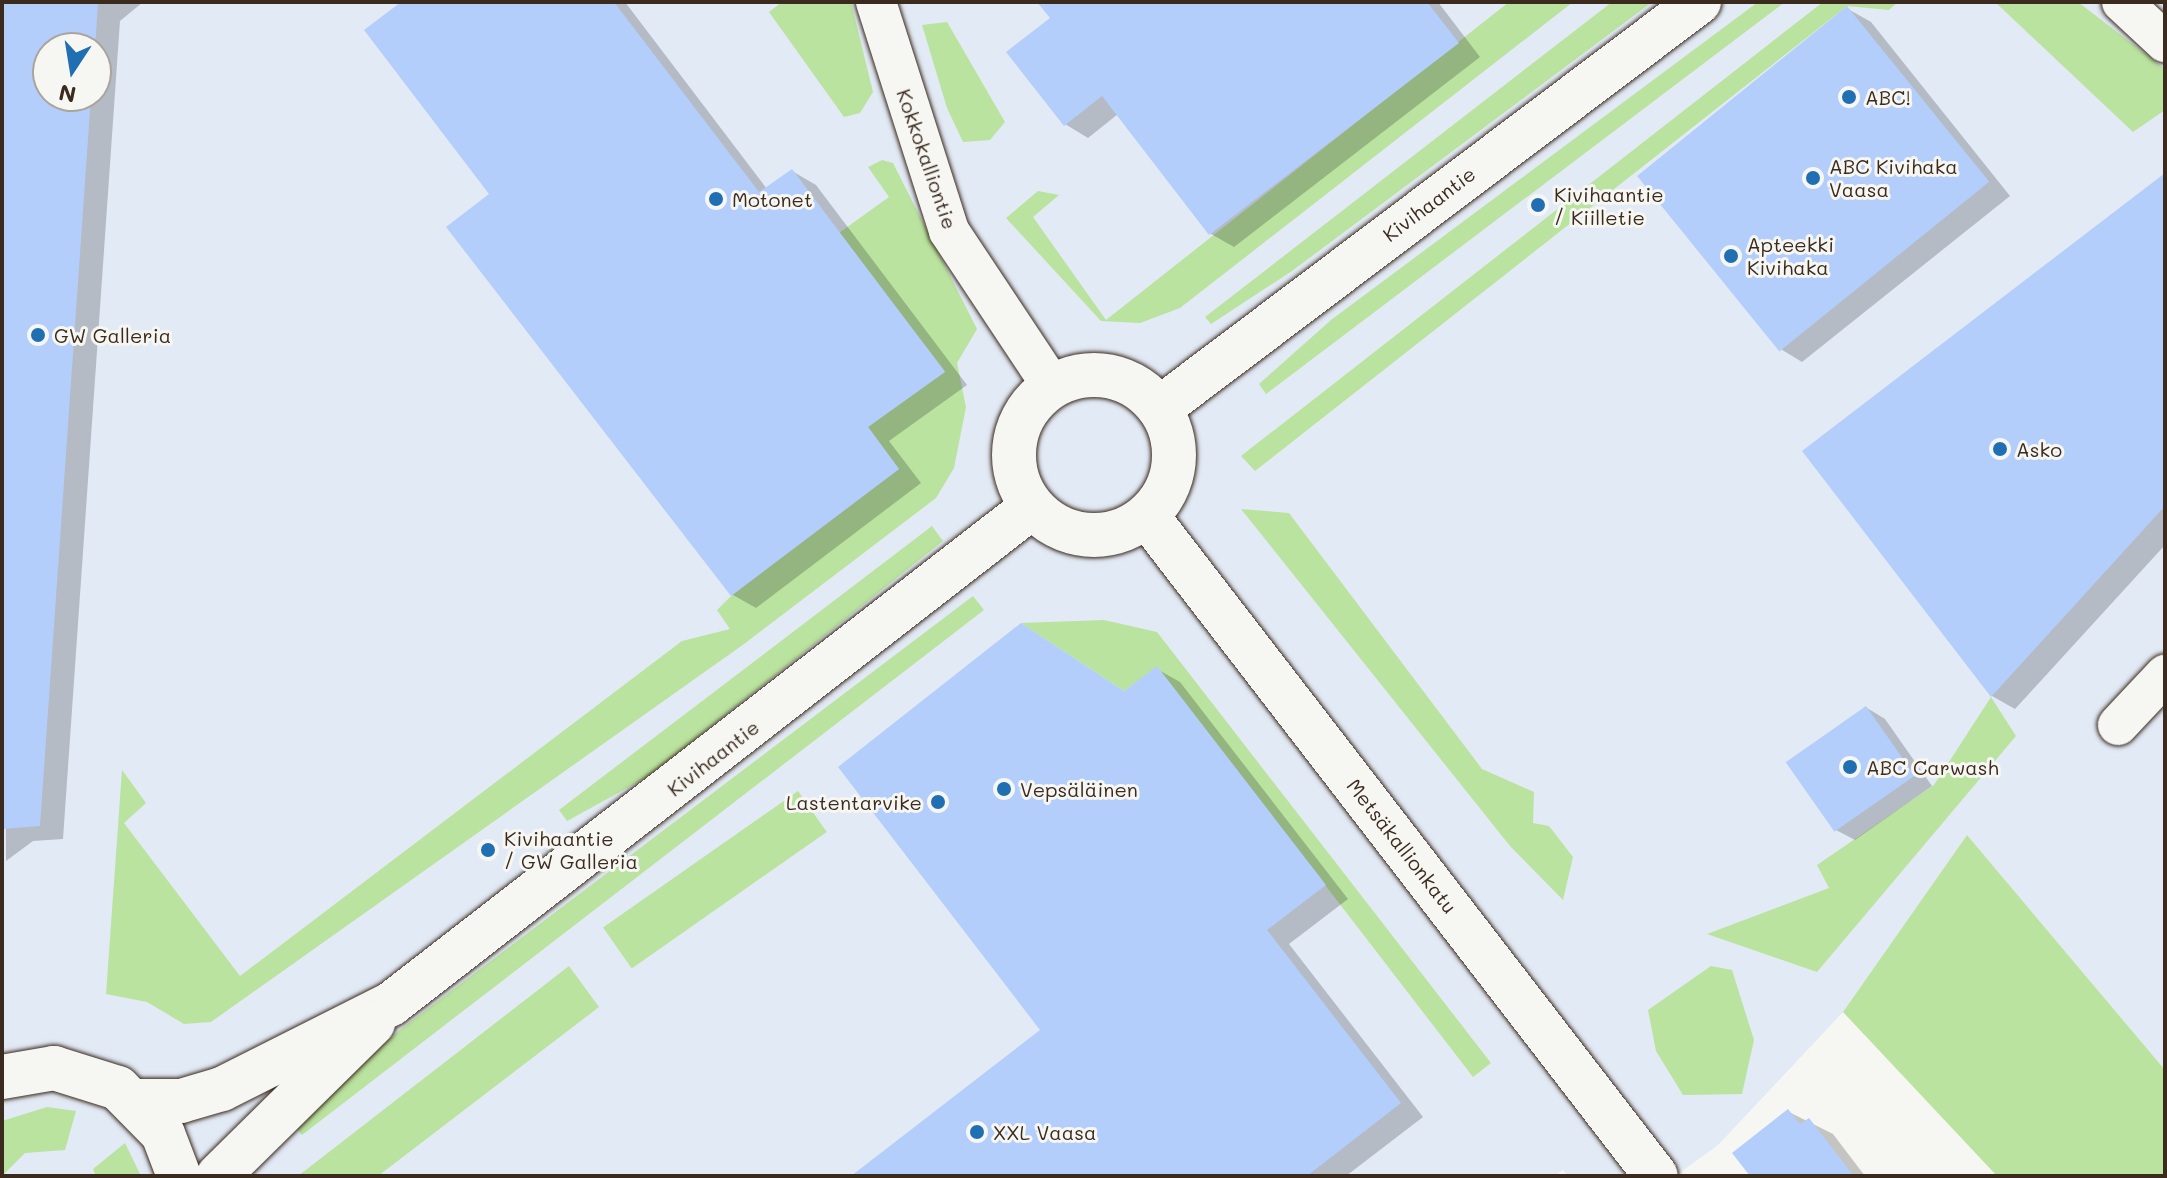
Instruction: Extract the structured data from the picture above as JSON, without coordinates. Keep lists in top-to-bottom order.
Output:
{
  "streets": {
    "main road": ["Kivihaantie", "Metsäkallionkatu"],
    "street": ["Kokkokalliontie"]
  },
  "crossings": [
    ["Kokkokalliontie", "Kivihaantie"],
    ["Kokkokalliontie", "Metsäkallionkatu"],
    ["Kivihaantie", "Metsäkallionkatu"]
  ],
  "places": [
    "ABC!",
    "ABC Kivihaka Vaasa",
    "Motonet",
    "Kivihaantie / Kiilletie",
    "Apteekki Kivihaka",
    "GW Galleria",
    "Asko",
    "ABC Carwash",
    "Vepsäläinen",
    "Lastentarvike",
    "Kivihaantie / GW Galleria",
    "XXL Vaasa"
  ],
  "north": "bottom"
}
